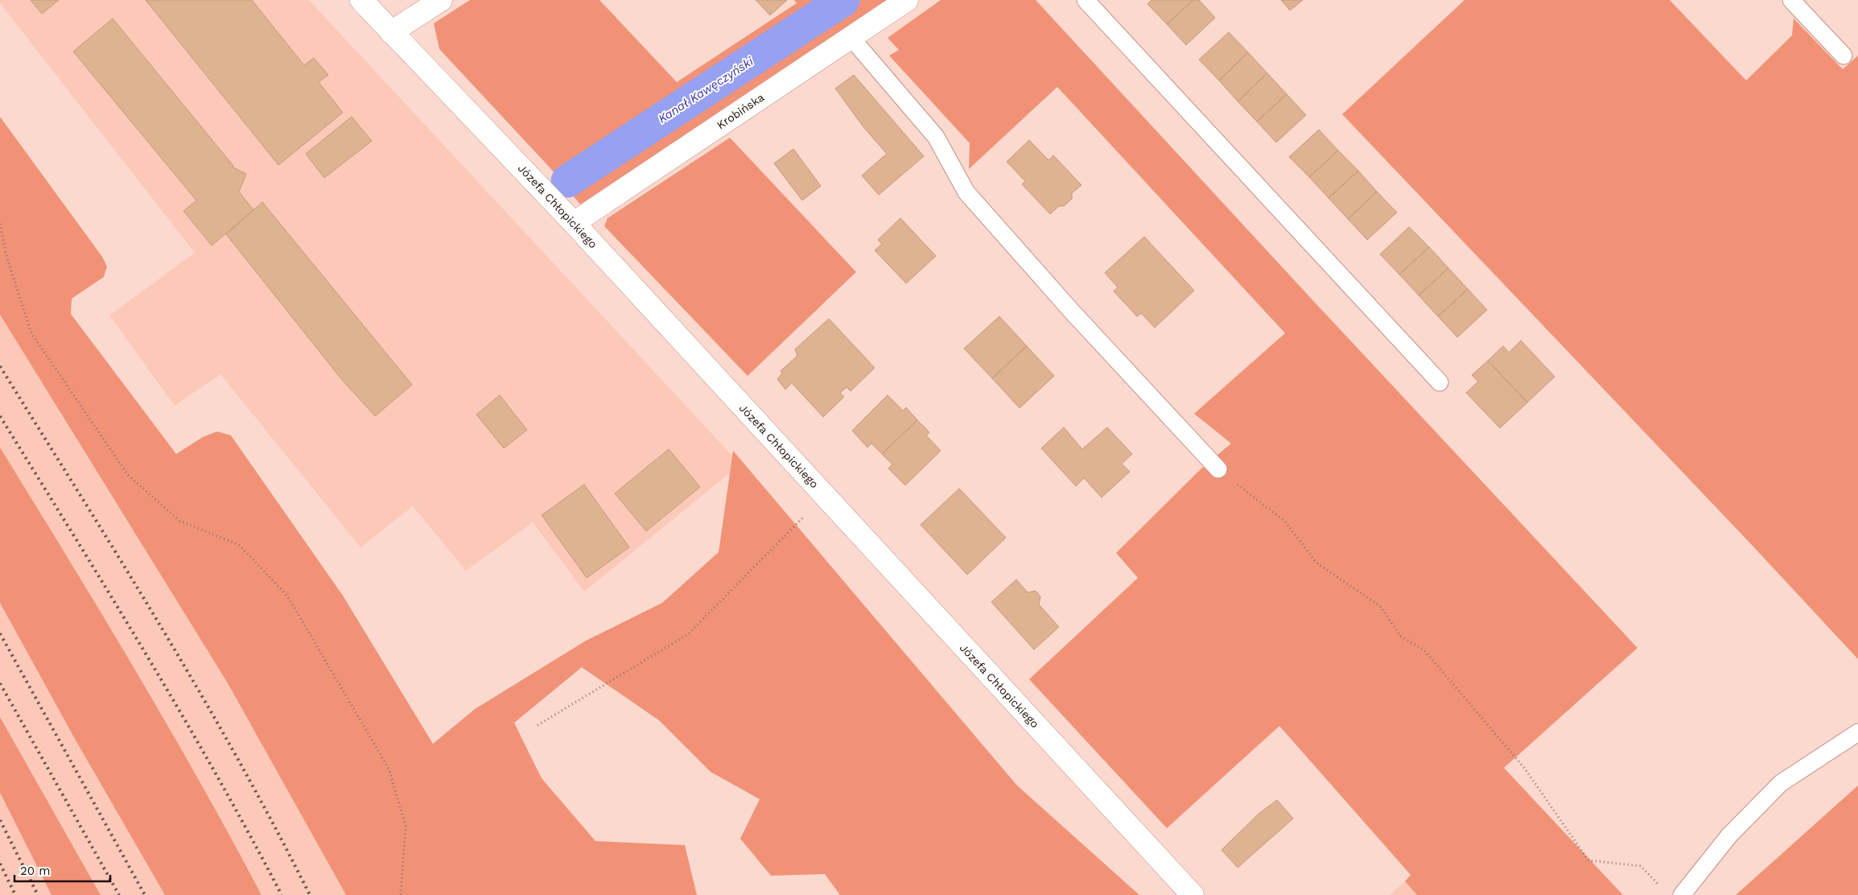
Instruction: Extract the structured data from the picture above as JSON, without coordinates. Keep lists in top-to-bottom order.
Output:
{
  "streets": {
    "street": ["Krobińska", "Józefa Chłopickiego"]
  },
  "crossings": [
    ["Krobińska", "Józefa Chłopickiego"]
  ],
  "water": ["Kanał Kawęczyński"],
  "scale_bar": "20 m"
}
